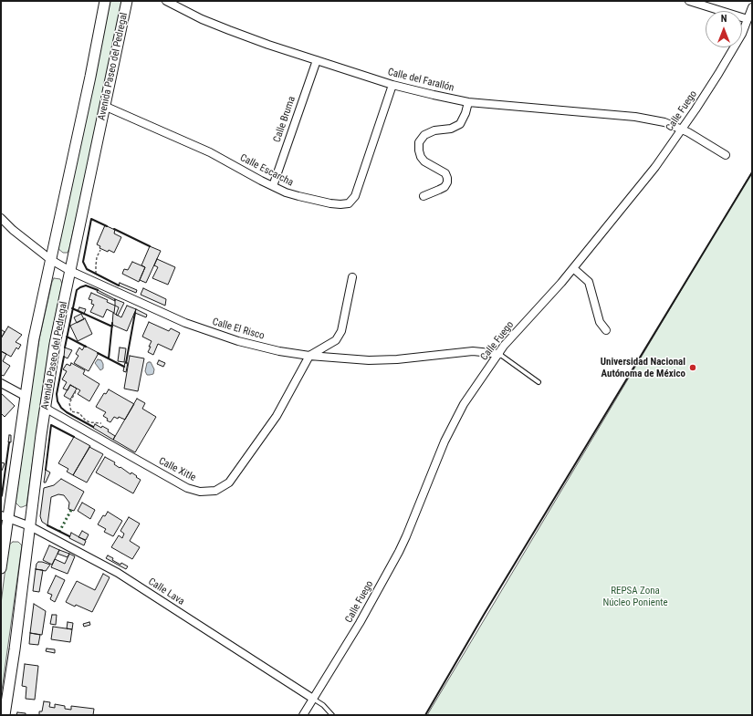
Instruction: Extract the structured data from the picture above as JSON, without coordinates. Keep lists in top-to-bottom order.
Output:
{
  "streets": {
    "main road": ["Avenida Paseo del Pedregal"],
    "street": [
      "Calle del Farallón",
      "Calle Fuego",
      "Calle Bruma",
      "Calle Escarcha",
      "Calle El Risco",
      "Calle Xitle",
      "Calle Lava"
    ]
  },
  "crossings": [
    ["Avenida Paseo del Pedregal", "Calle Escarcha"],
    ["Avenida Paseo del Pedregal", "Calle El Risco"],
    ["Avenida Paseo del Pedregal", "Calle Xitle"],
    ["Avenida Paseo del Pedregal", "Calle Lava"],
    ["Calle del Farallón", "Calle Fuego"],
    ["Calle del Farallón", "Calle Bruma"],
    ["Calle del Farallón", "Calle Escarcha"],
    ["Calle Fuego", "Calle El Risco"],
    ["Calle Fuego", "Calle Lava"],
    ["Calle Bruma", "Calle Escarcha"],
    ["Calle El Risco", "Calle Xitle"]
  ],
  "parks": ["REPSA Zona Núcleo Poniente"],
  "places": ["Universidad Nacional Autónoma de México"],
  "north": "top"
}
